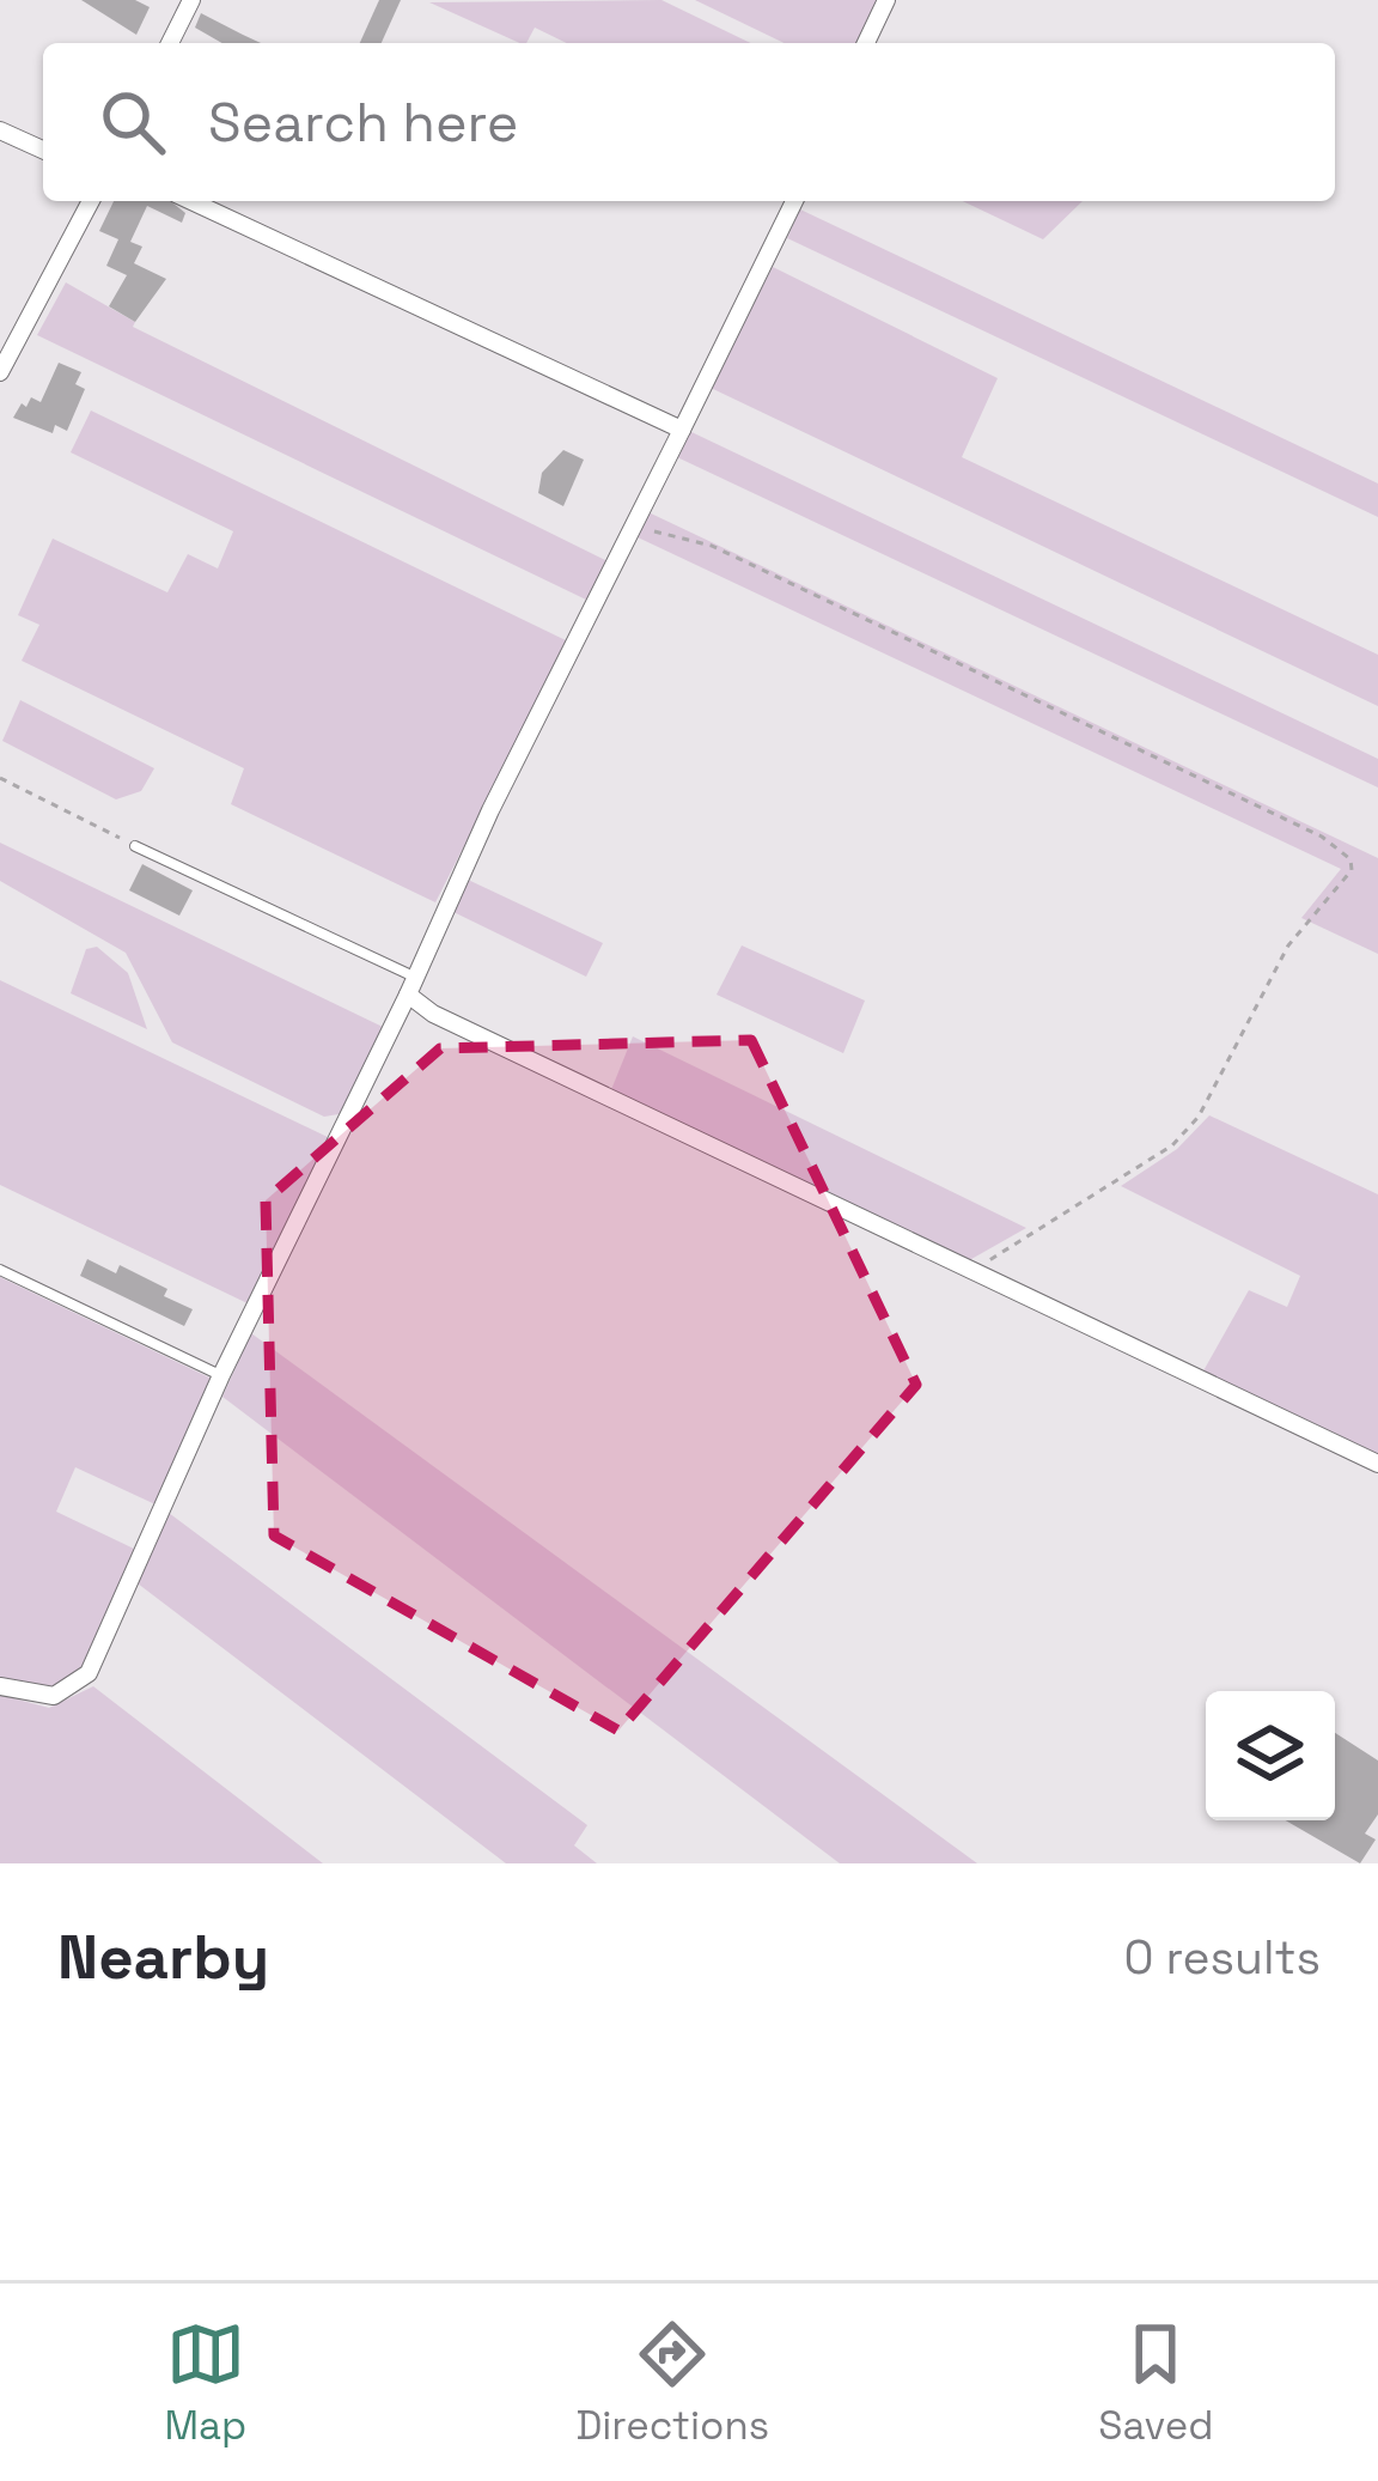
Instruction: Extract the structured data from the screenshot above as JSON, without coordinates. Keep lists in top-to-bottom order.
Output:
{
  "page": {
    "search": "Search here",
    "heading": ["Nearby", "0 results"],
    "nav": ["Map", "Directions", "Saved"]
  }
}
